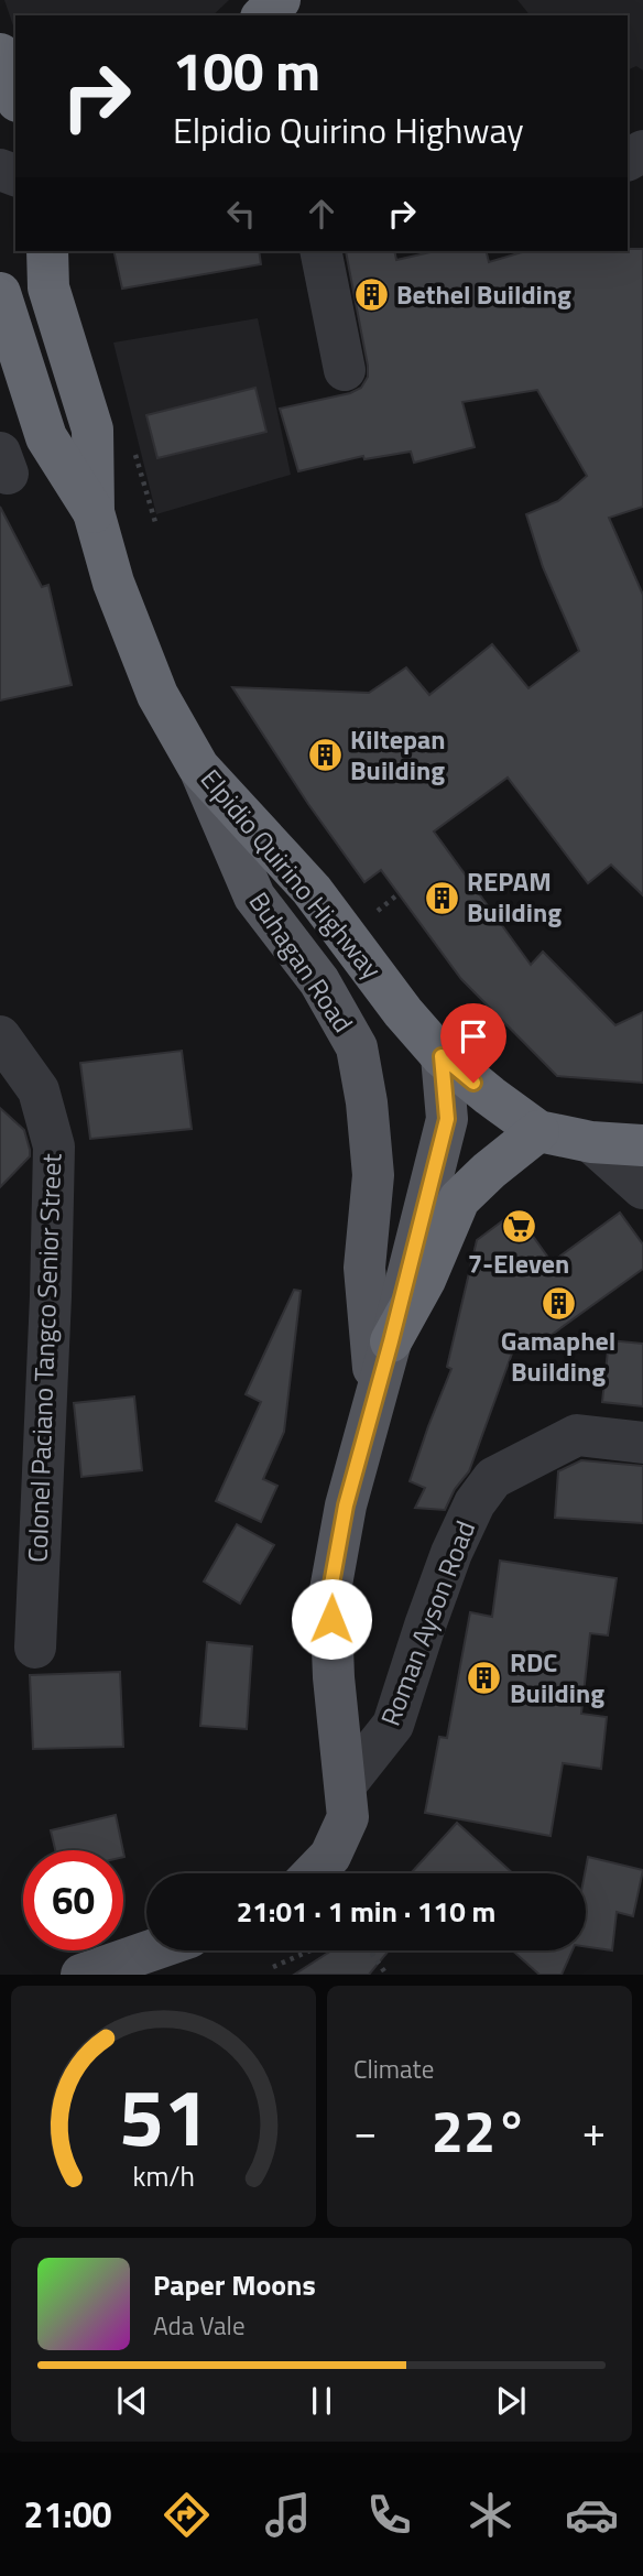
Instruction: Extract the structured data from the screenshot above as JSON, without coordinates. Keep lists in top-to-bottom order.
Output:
{
  "streets": {
    "highway": ["Elpidio Quirino Highway"],
    "main road": ["Buhagan Road"],
    "street": ["Colonel Paciano Tangco Senior Street", "Roman Ayson Road"]
  },
  "crossings": [
    ["Elpidio Quirino Highway", "Buhagan Road"],
    ["Buhagan Road", "Roman Ayson Road"]
  ],
  "places": {
    "building": [
      "Bethel Building",
      "Kiltepan Building",
      "REPAM Building",
      "Gamaphel Building",
      "RDC Building"
    ],
    "supermarket": ["7-Eleven"]
  },
  "page": {
    "turn": ["100 m", "Elpidio Quirino Highway"],
    "limit": "60",
    "trip": "21:01 · 1 min · 110 m",
    "tile": "Climate",
    "heat": ["−", "22°", "+"],
    "song": ["Paper Moons", "Ada Vale"],
    "tabs": "21:00",
    "gauge": ["51", "km/h"]
  }
}
